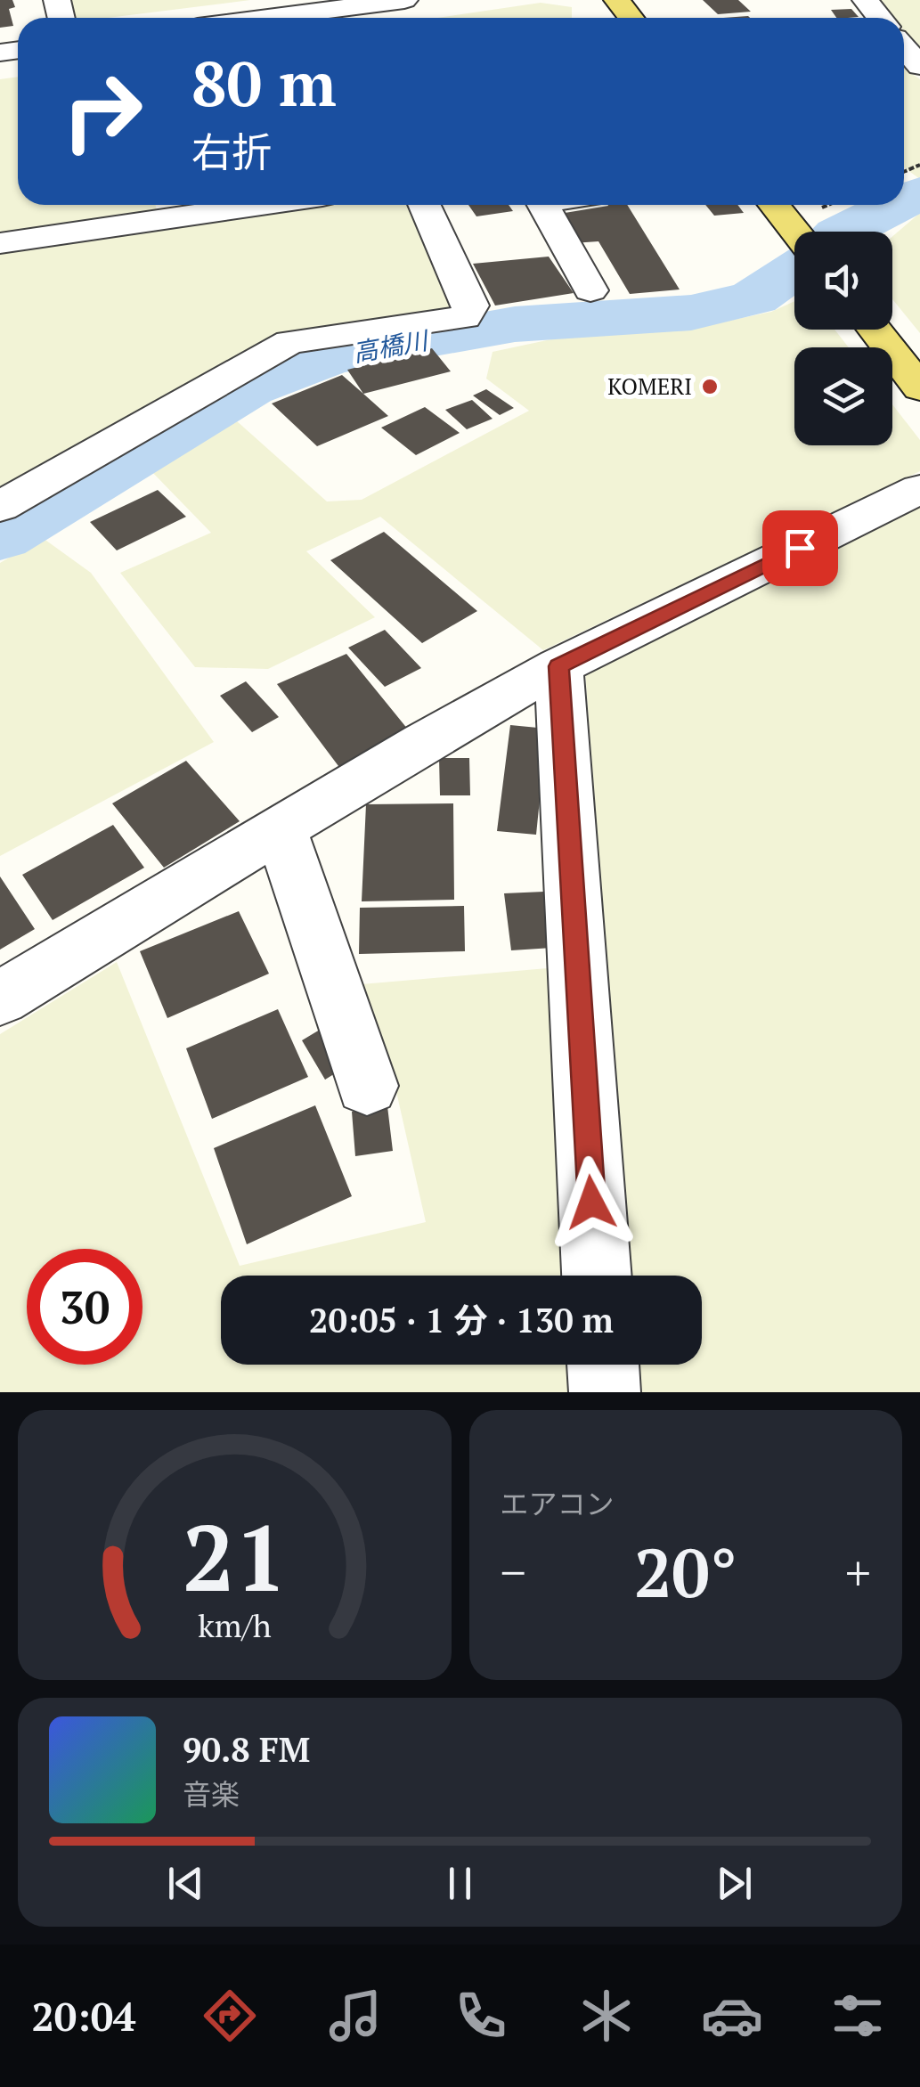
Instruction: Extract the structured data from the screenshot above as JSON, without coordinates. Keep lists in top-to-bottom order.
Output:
{
  "water": ["高橋川"],
  "places": ["KOMERI"],
  "page": {
    "turn": ["80 m", "右折"],
    "limit": "30",
    "trip": "20:05 · 1 分 · 130 m",
    "tile": "エアコン",
    "heat": ["−", "20°", "+"],
    "song": ["90.8 FM", "音楽"],
    "tabs": "20:04",
    "gauge": ["21", "km/h"]
  }
}
